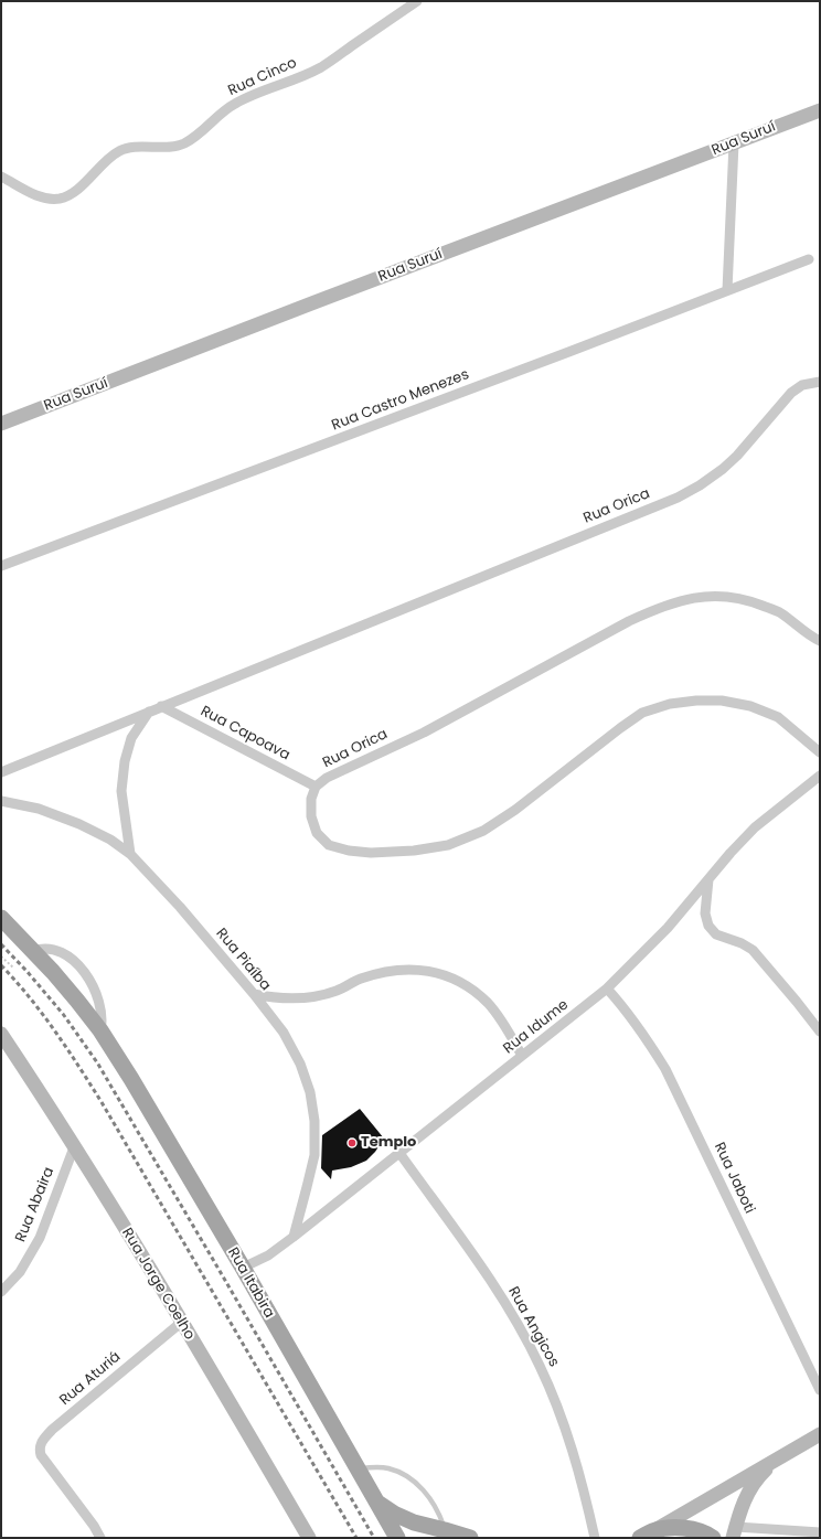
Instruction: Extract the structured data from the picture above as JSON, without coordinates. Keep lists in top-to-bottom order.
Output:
{
  "streets": {
    "main road": ["Rua Itabira"],
    "street": [
      "Rua Cinco",
      "Rua Suruí",
      "Rua Castro Menezes",
      "Rua Orica",
      "Rua Capoava",
      "Rua Piaíba",
      "Rua Idume",
      "Rua Jaboti",
      "Rua Abaira",
      "Rua Jorge Coelho",
      "Rua Angicos",
      "Rua Aturiá"
    ]
  },
  "crossings": [
    ["Rua Orica", "Rua Capoava"],
    ["Rua Piaíba", "Rua Idume"],
    ["Rua Idume", "Rua Jaboti"],
    ["Rua Idume", "Rua Itabira"],
    ["Rua Idume", "Rua Angicos"],
    ["Rua Abaira", "Rua Jorge Coelho"],
    ["Rua Jorge Coelho", "Rua Aturiá"]
  ],
  "places": ["Templo"]
}
